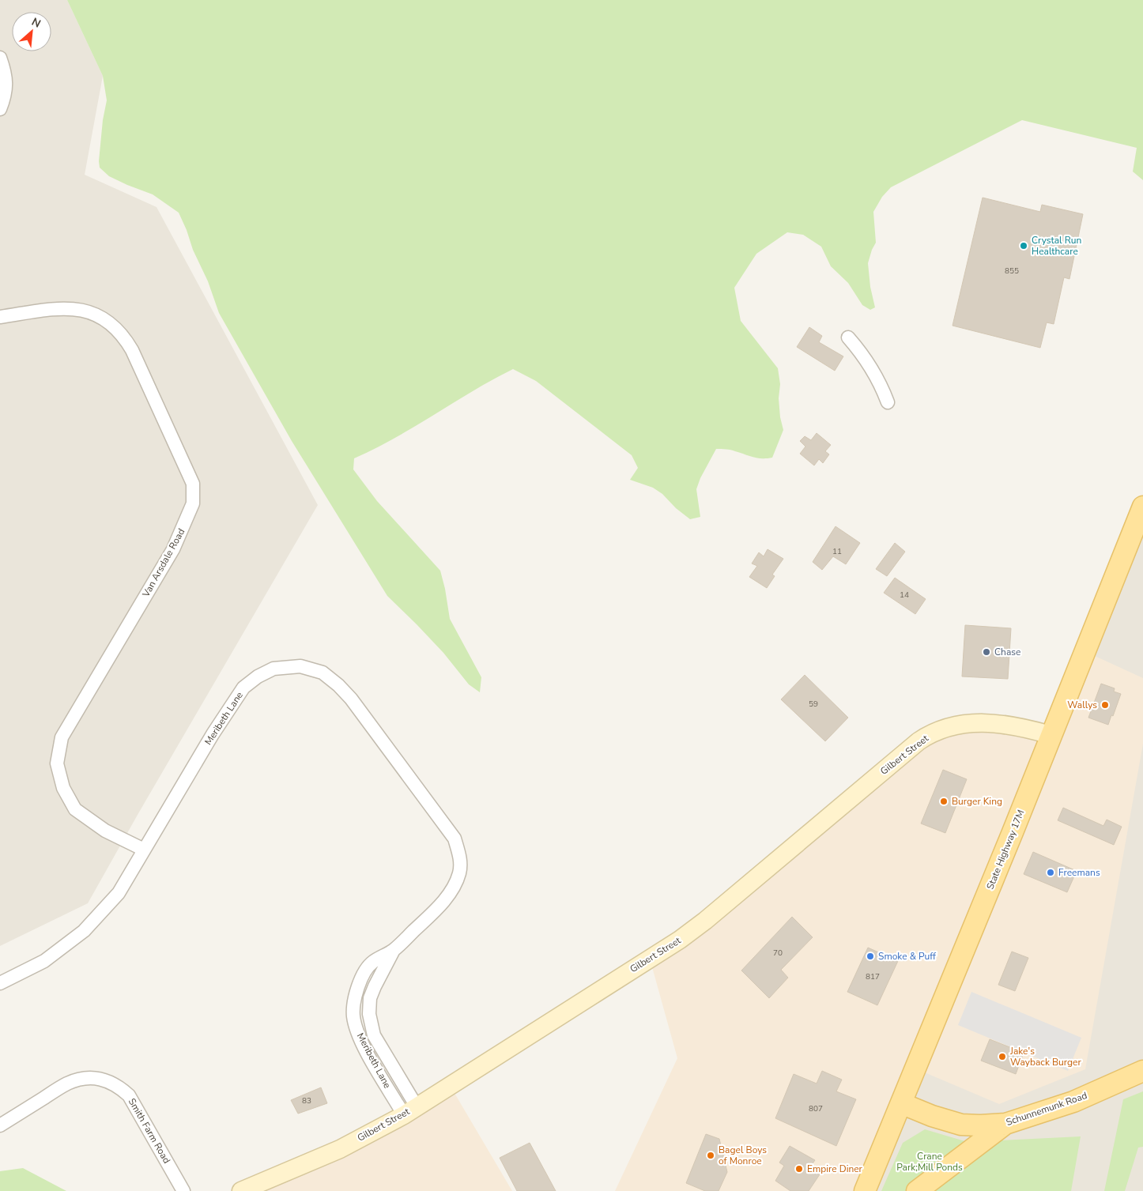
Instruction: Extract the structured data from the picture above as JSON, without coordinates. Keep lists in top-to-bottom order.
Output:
{
  "streets": {
    "main road": ["State Highway 17M", "Schunnemunk Road"],
    "street": [
      "Van Arsdale Road",
      "Meribeth Lane",
      "Gilbert Street",
      "Smith Farm Road"
    ]
  },
  "crossings": [
    ["Van Arsdale Road", "Meribeth Lane"],
    ["Meribeth Lane", "Gilbert Street"],
    ["Gilbert Street", "State Highway 17M"],
    ["State Highway 17M", "Schunnemunk Road"]
  ],
  "parks": ["Crane Park;Mill Ponds"],
  "places": [
    "Crystal Run Healthcare",
    "Chase",
    "Wallys",
    "Burger King",
    "Freemans",
    "Smoke & Puff",
    "Jake's Wayback Burger",
    "Bagel Boys of Monroe",
    "Empire Diner"
  ],
  "house_numbers": [
    "855",
    "11",
    "14",
    "59",
    "70",
    "817",
    "83",
    "807"
  ],
  "north": "top right"
}
